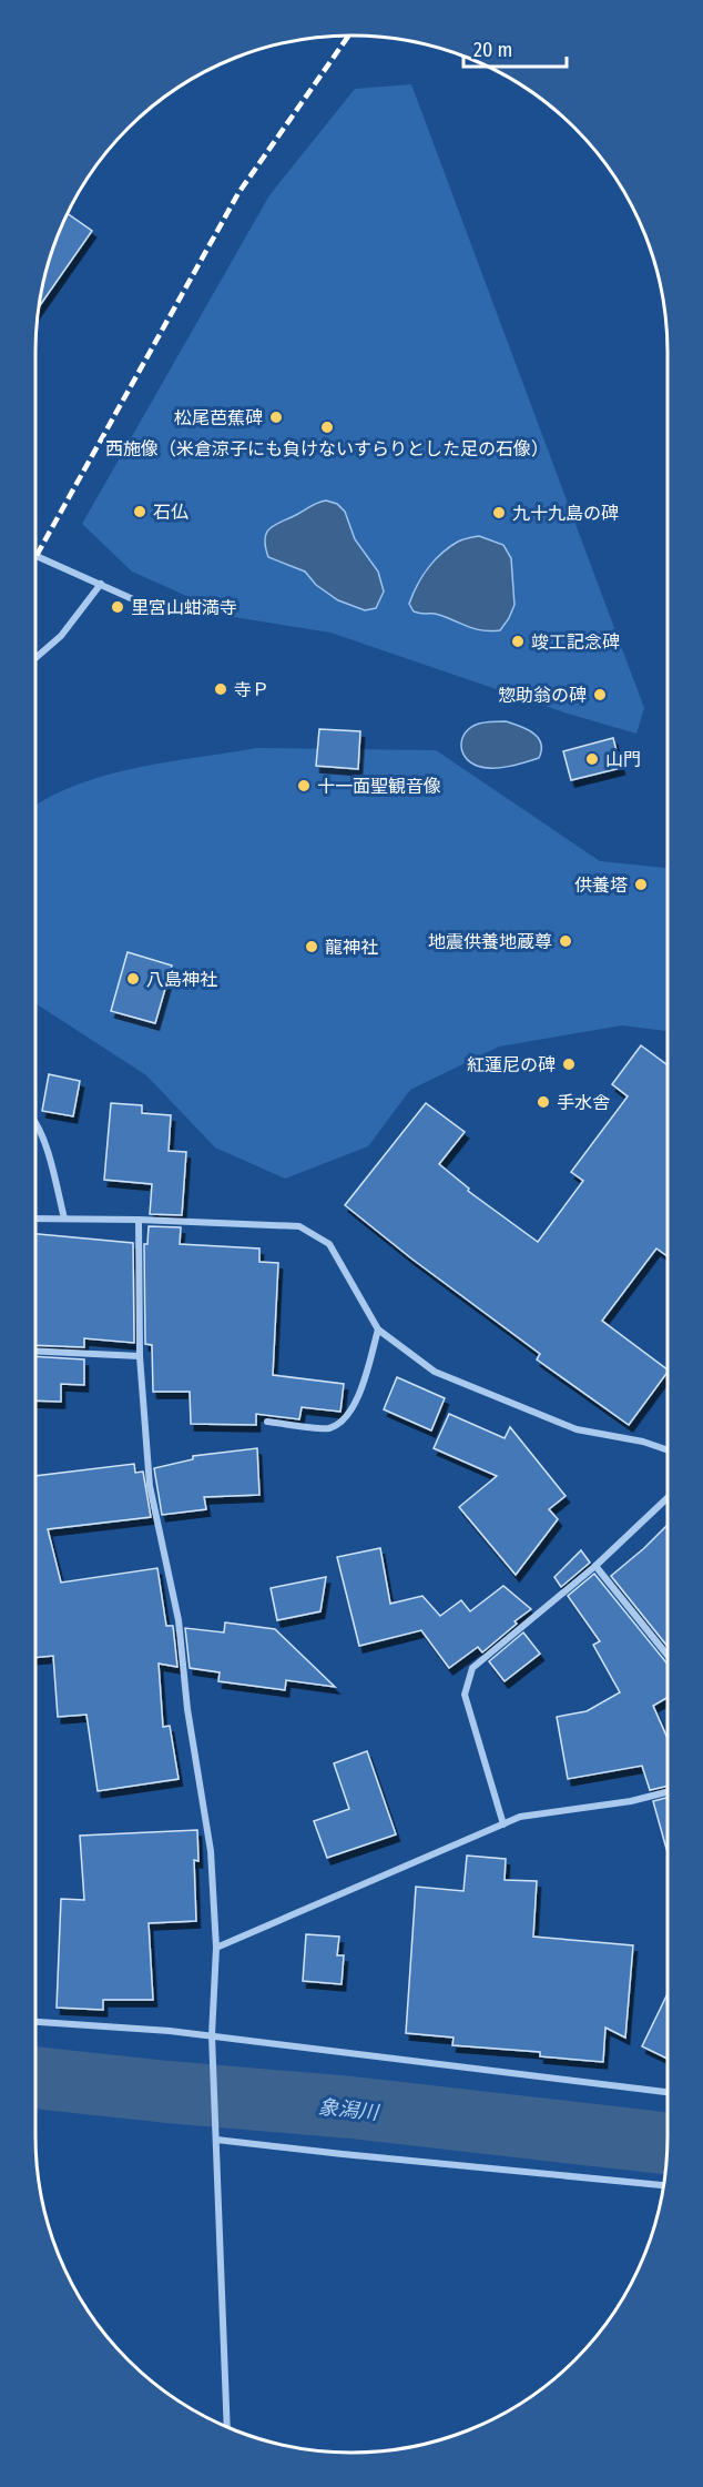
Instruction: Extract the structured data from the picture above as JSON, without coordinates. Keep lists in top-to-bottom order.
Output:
{
  "water": ["象潟川"],
  "places": [
    "松尾芭蕉碑",
    "西施像（米倉涼子にも負けないすらりとした足の石像）",
    "石仏",
    "九十九島の碑",
    "里宮山蚶満寺",
    "竣工記念碑",
    "寺Ｐ",
    "惣助翁の碑",
    "山門",
    "十一面聖観音像",
    "供養塔",
    "地震供養地蔵尊",
    "龍神社",
    "八島神社",
    "紅蓮尼の碑",
    "手水舎"
  ],
  "scale_bar": "20 m"
}
